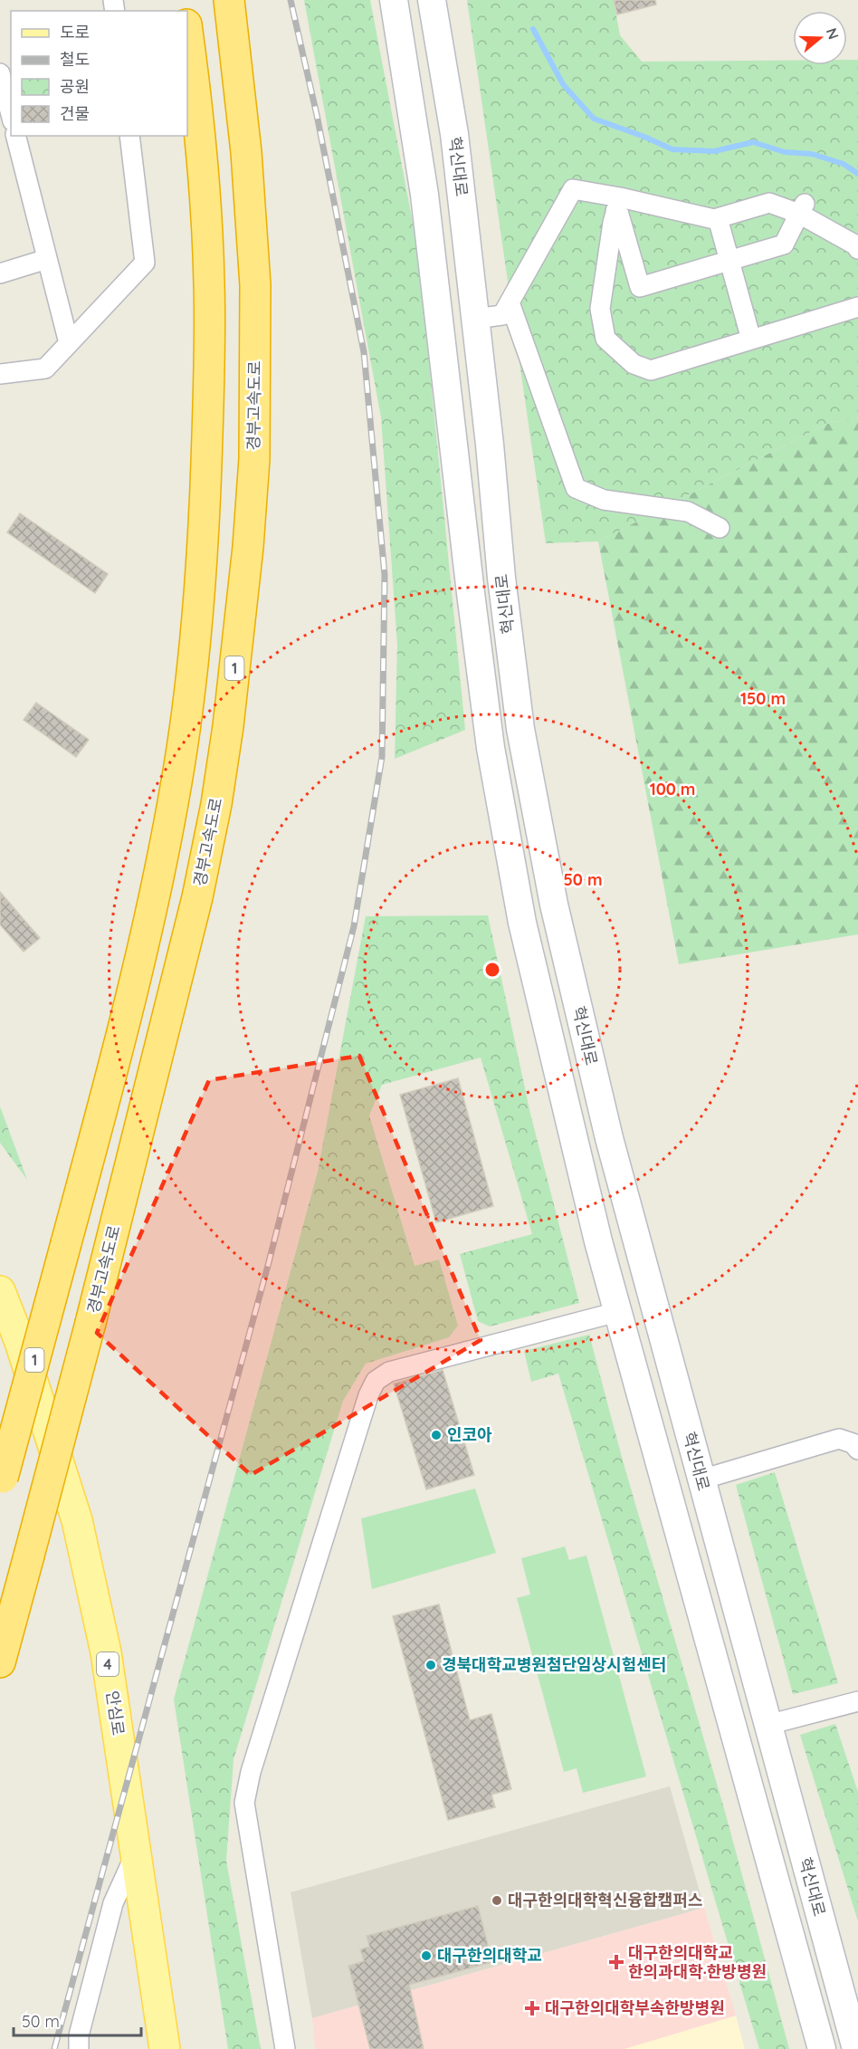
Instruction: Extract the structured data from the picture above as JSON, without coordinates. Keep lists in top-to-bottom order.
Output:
{
  "streets": {
    "highway": ["경부고속도로", "1"],
    "main road": ["혁신대로", "4", "안심로"]
  },
  "places": {
    "other": [
      "인코아",
      "경북대학교병원첨단임상시험센터",
      "대구한의대학혁신융합캠퍼스",
      "대구한의대학교"
    ],
    "health": ["대구한의대학교 한의과대학·한방병원", "대구한의대학부속한방병원"]
  },
  "legend": [
    "도로",
    "철도",
    "공원",
    "건물"
  ],
  "scale_bar": "50 m",
  "north": "right",
  "rings": ["150 m", "100 m", "50 m"]
}
